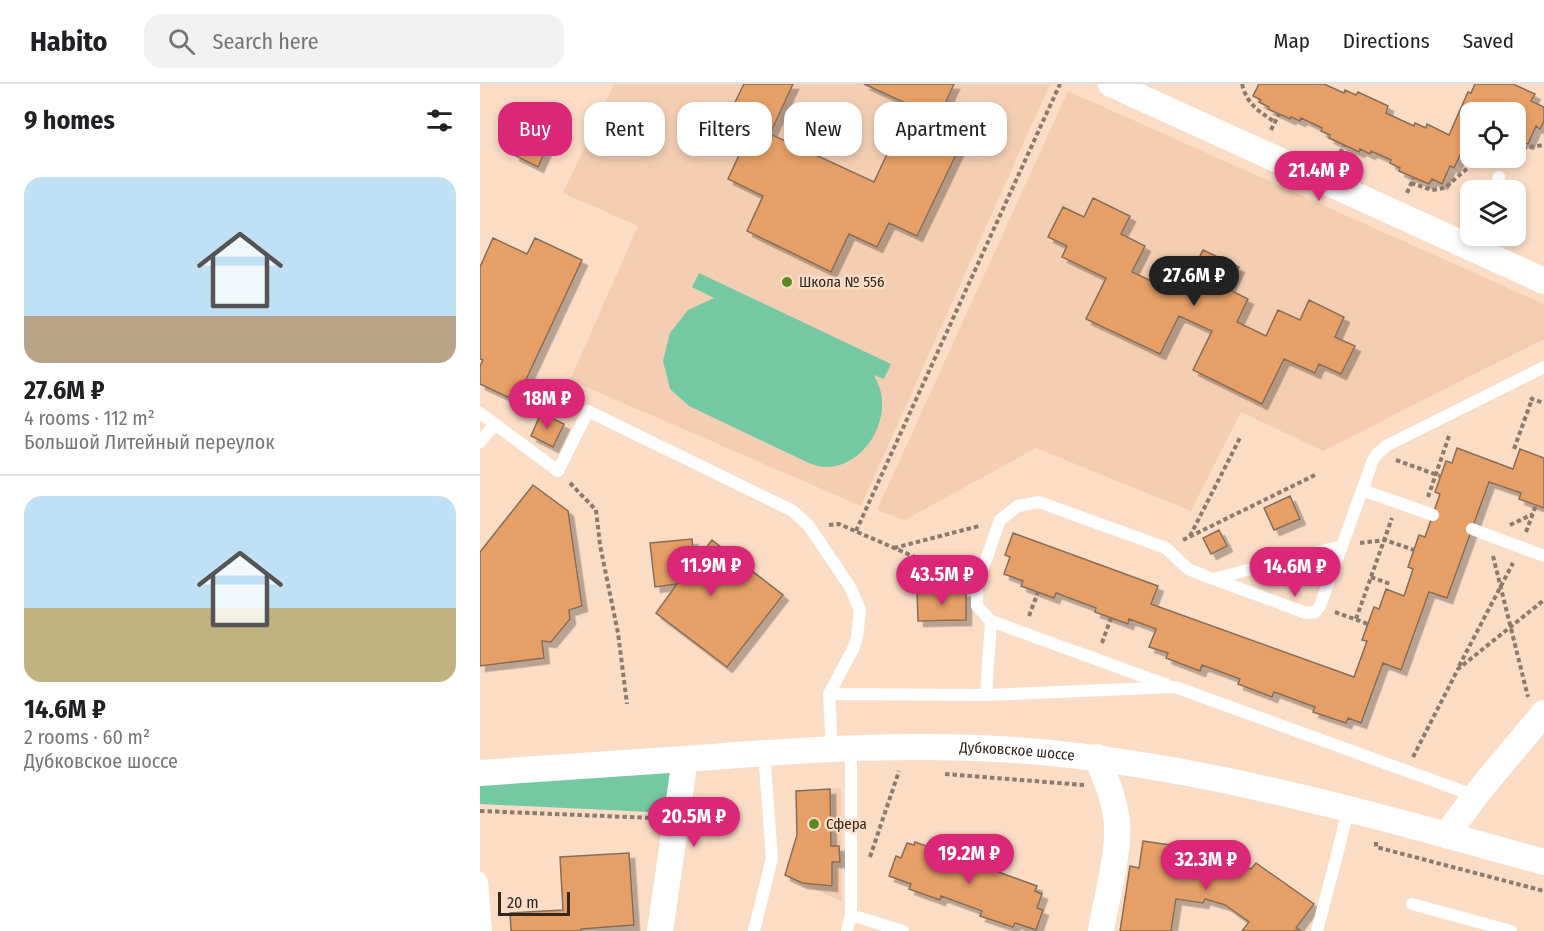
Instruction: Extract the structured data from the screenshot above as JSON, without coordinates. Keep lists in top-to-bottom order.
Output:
{
  "streets": {
    "street": ["Дубковское шоссе"]
  },
  "places": ["Школа № 556", "Сфера"],
  "scale_bar": "20 m",
  "page": {
    "header": "Habito",
    "search": "Search here",
    "nav": ["Map", "Directions", "Saved"],
    "heading": "9 homes",
    "chip": [
      "Buy",
      "Rent",
      "Filters",
      "New",
      "Apartment"
    ],
    "price": [
      "21.4M ₽",
      "27.6M ₽",
      "18M ₽",
      "11.9M ₽",
      "14.6M ₽",
      "43.5M ₽",
      "20.5M ₽",
      "19.2M ₽",
      "32.3M ₽"
    ],
    "list": [
      {
        "name": "27.6M ₽",
        "note": "4 rooms · 112 m² · Большой Литейный переулок"
      },
      {
        "name": "14.6M ₽",
        "note": "2 rooms · 60 m² · Дубковское шоссе"
      }
    ],
    "scale": "20 m"
  }
}
